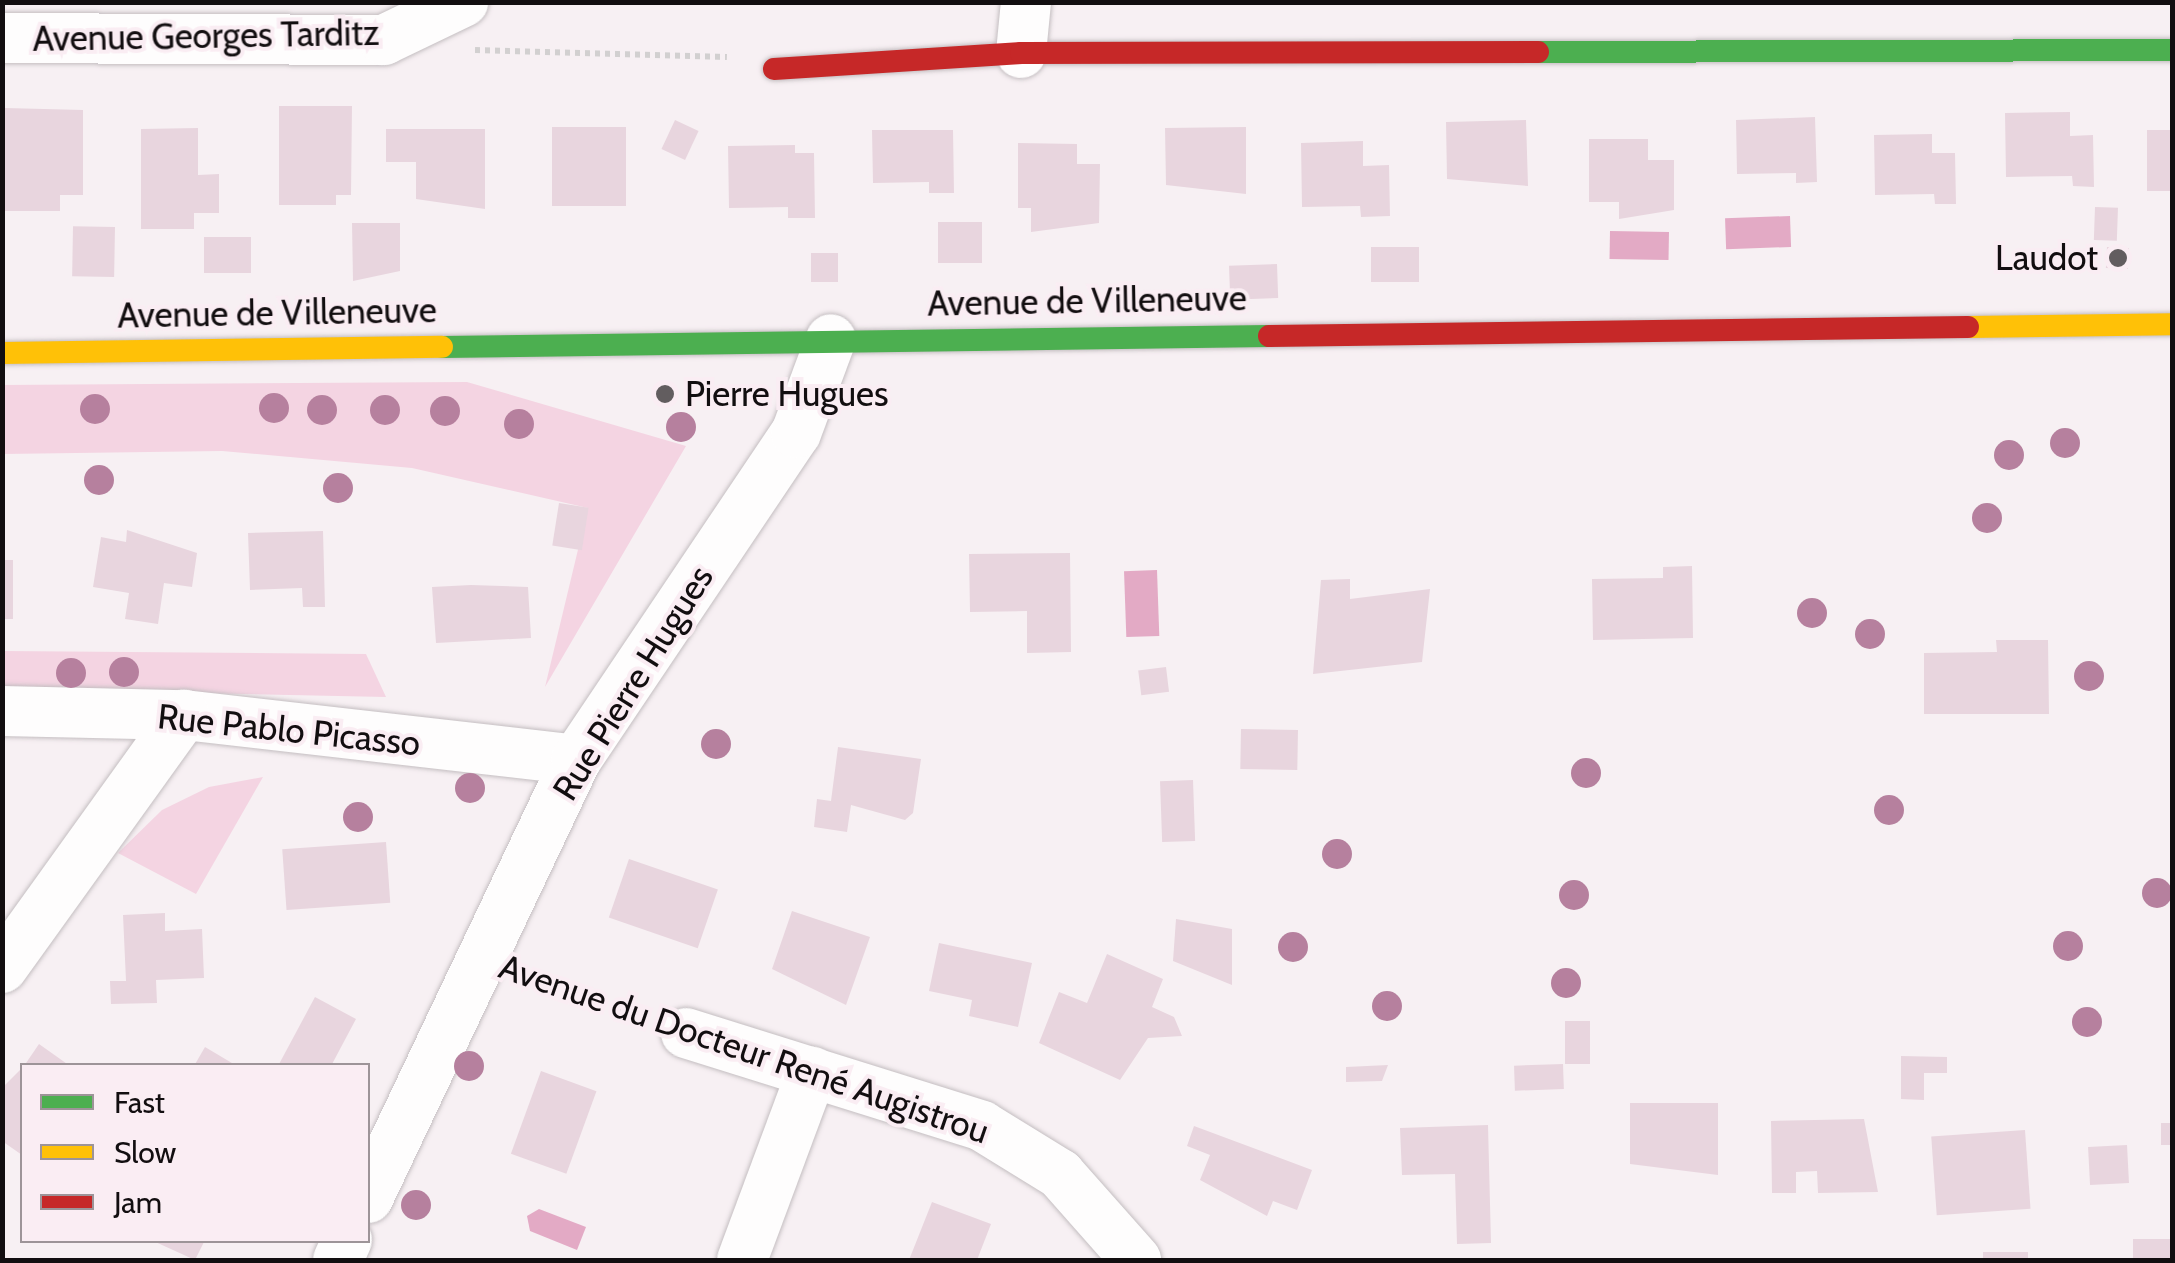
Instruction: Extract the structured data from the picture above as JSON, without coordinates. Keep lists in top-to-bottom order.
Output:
{
  "streets": {
    "main road": ["Avenue de Villeneuve"],
    "street": [
      "Avenue Georges Tarditz",
      "Rue Pierre Hugues",
      "Rue Pablo Picasso",
      "Avenue du Docteur René Augistrou"
    ]
  },
  "crossings": [
    ["Avenue de Villeneuve", "Rue Pierre Hugues"],
    ["Rue Pierre Hugues", "Rue Pablo Picasso"],
    ["Rue Pierre Hugues", "Avenue du Docteur René Augistrou"]
  ],
  "places": ["Laudot", "Pierre Hugues"],
  "legend": ["Fast", "Slow", "Jam"]
}
